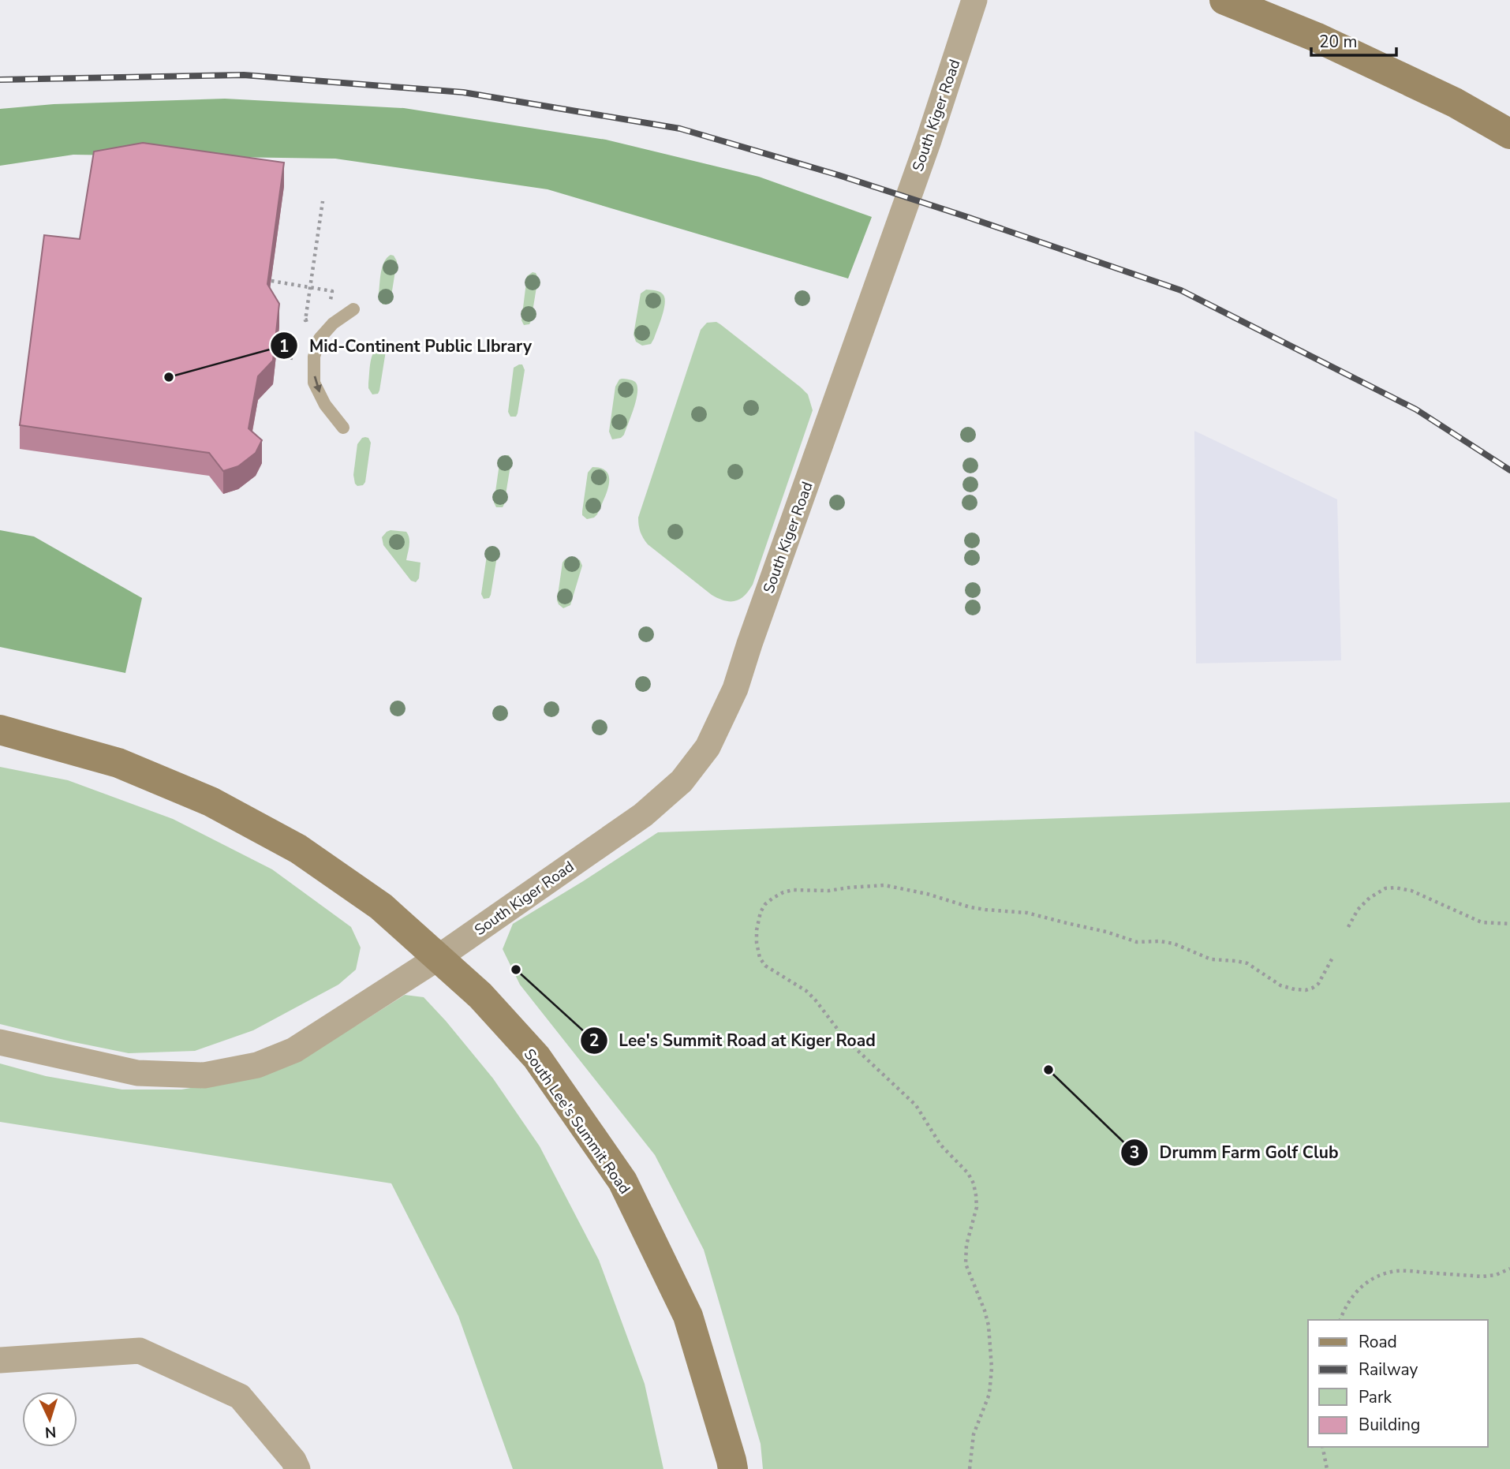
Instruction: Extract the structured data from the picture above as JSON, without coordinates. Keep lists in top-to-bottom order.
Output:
{
  "streets": {
    "main road": ["South Lee's Summit Road"],
    "street": ["South Kiger Road"]
  },
  "crossings": [
    ["South Kiger Road", "South Lee's Summit Road"]
  ],
  "places": ["Mid-Continent Public LIbrary", "Lee's Summit Road at Kiger Road", "Drumm Farm Golf Club"],
  "legend": [
    "Road",
    "Railway",
    "Park",
    "Building"
  ],
  "scale_bar": "20 m",
  "north": "bottom"
}
